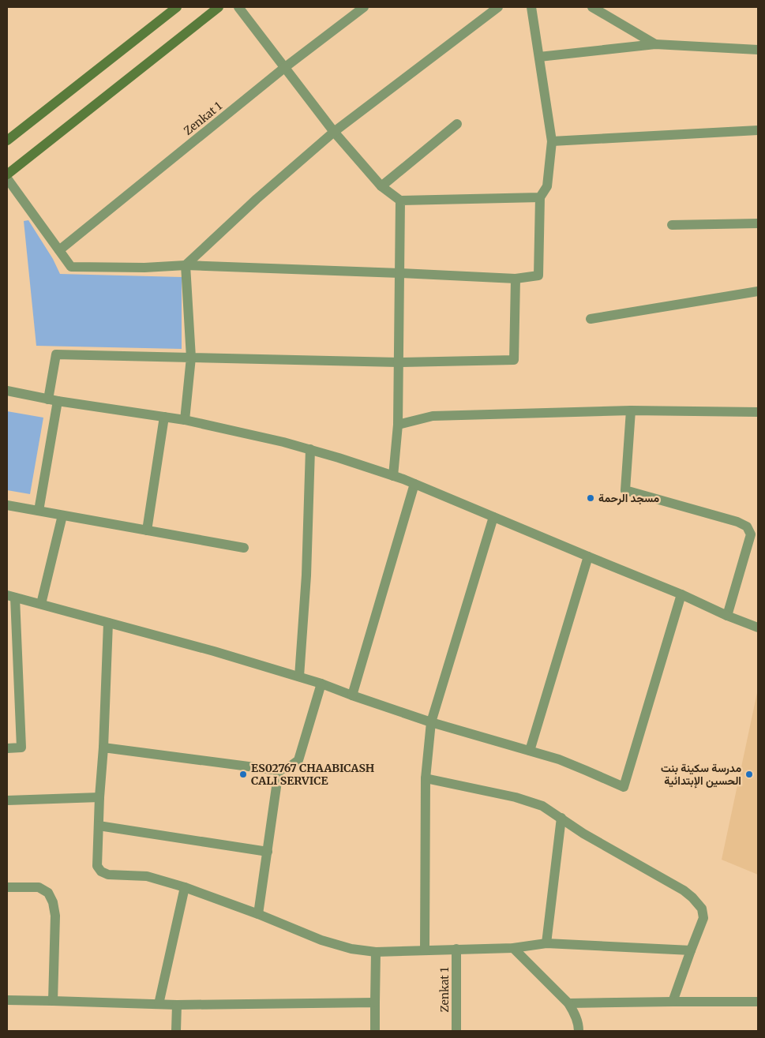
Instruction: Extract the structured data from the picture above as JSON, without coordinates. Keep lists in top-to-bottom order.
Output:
{
  "streets": {
    "street": ["Zenkat 1"]
  },
  "places": ["مسجد الرحمة", "ES02767 CHAABICASH CALI SERVICE", "مدرسة سكينة بنت الحسين الإبتدائية"]
}
